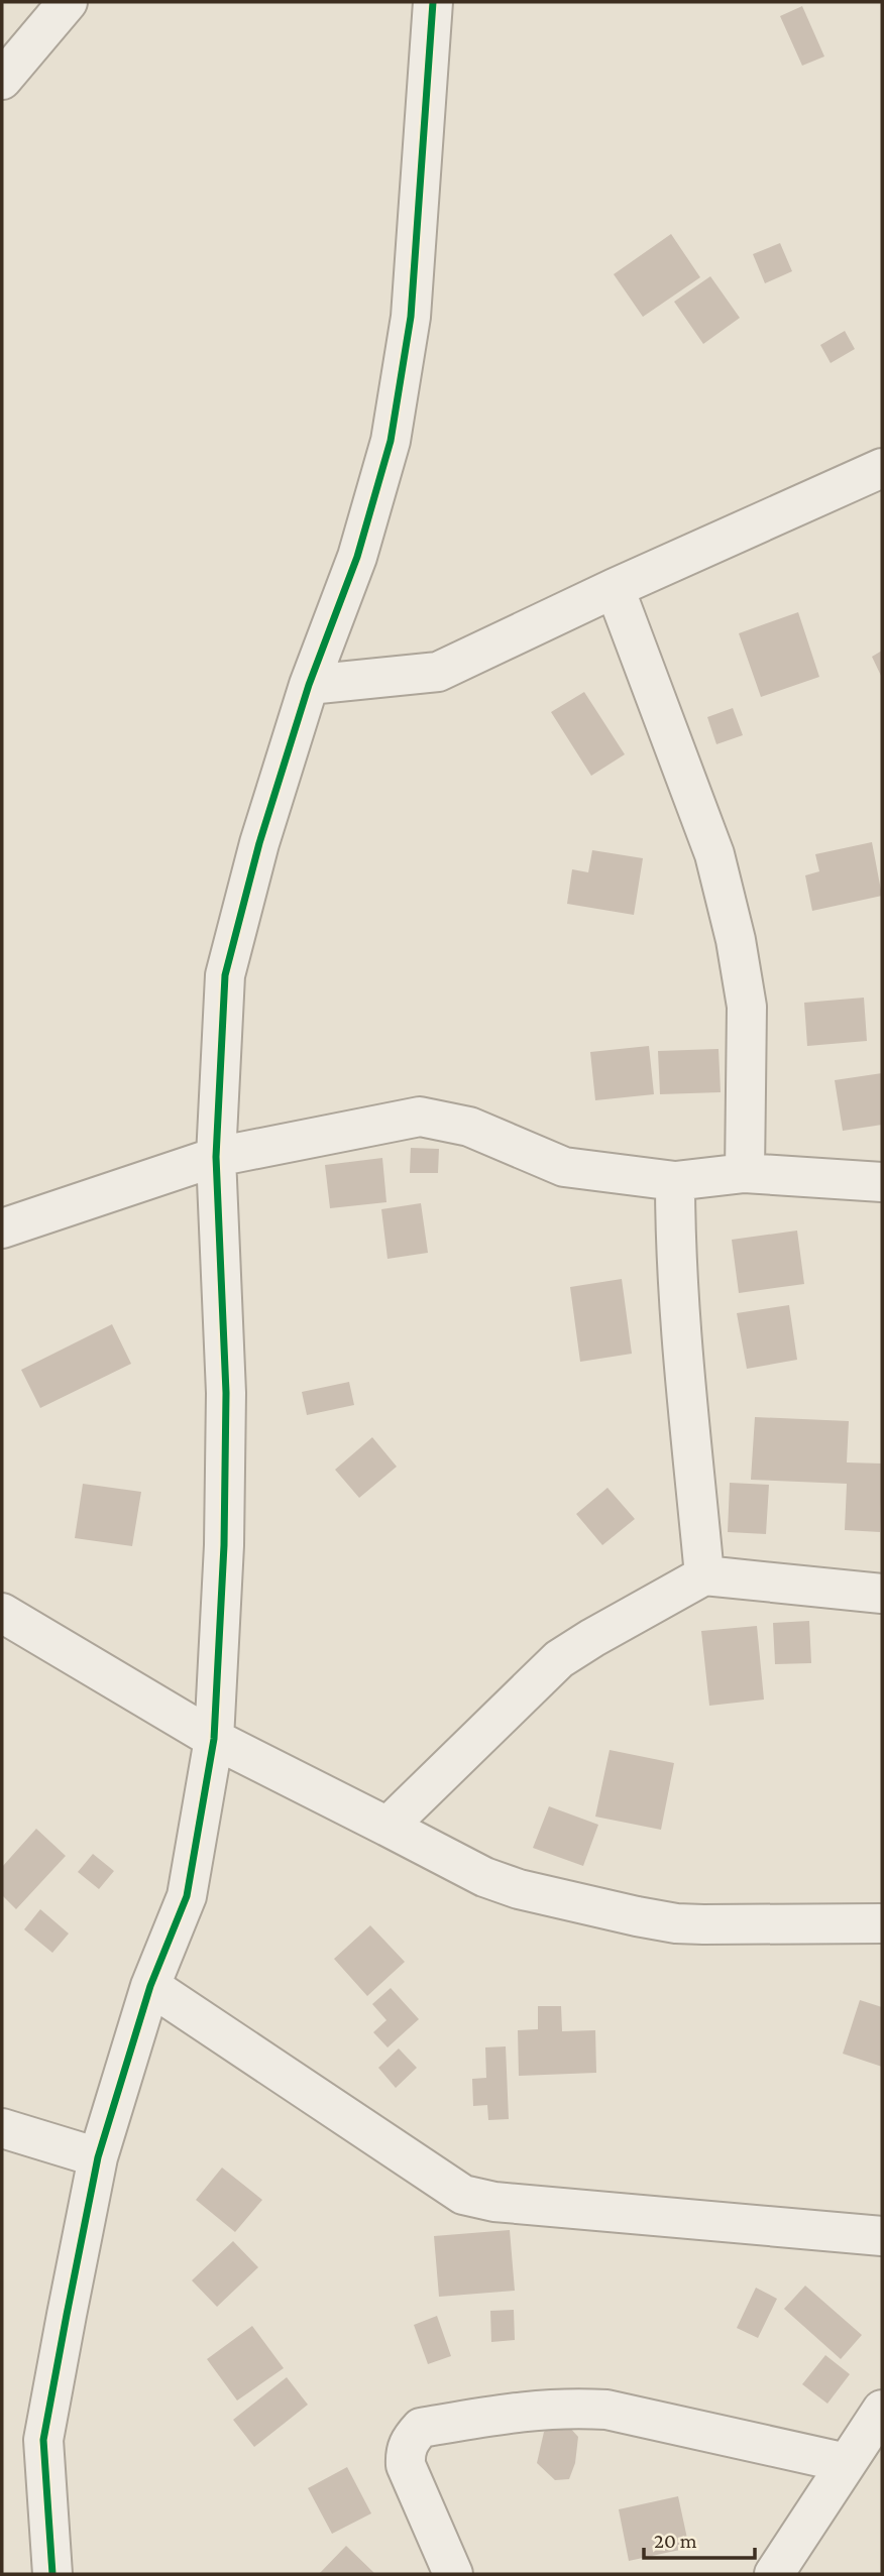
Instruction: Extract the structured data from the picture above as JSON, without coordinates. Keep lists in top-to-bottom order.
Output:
{
  "scale_bar": "20 m"
}
